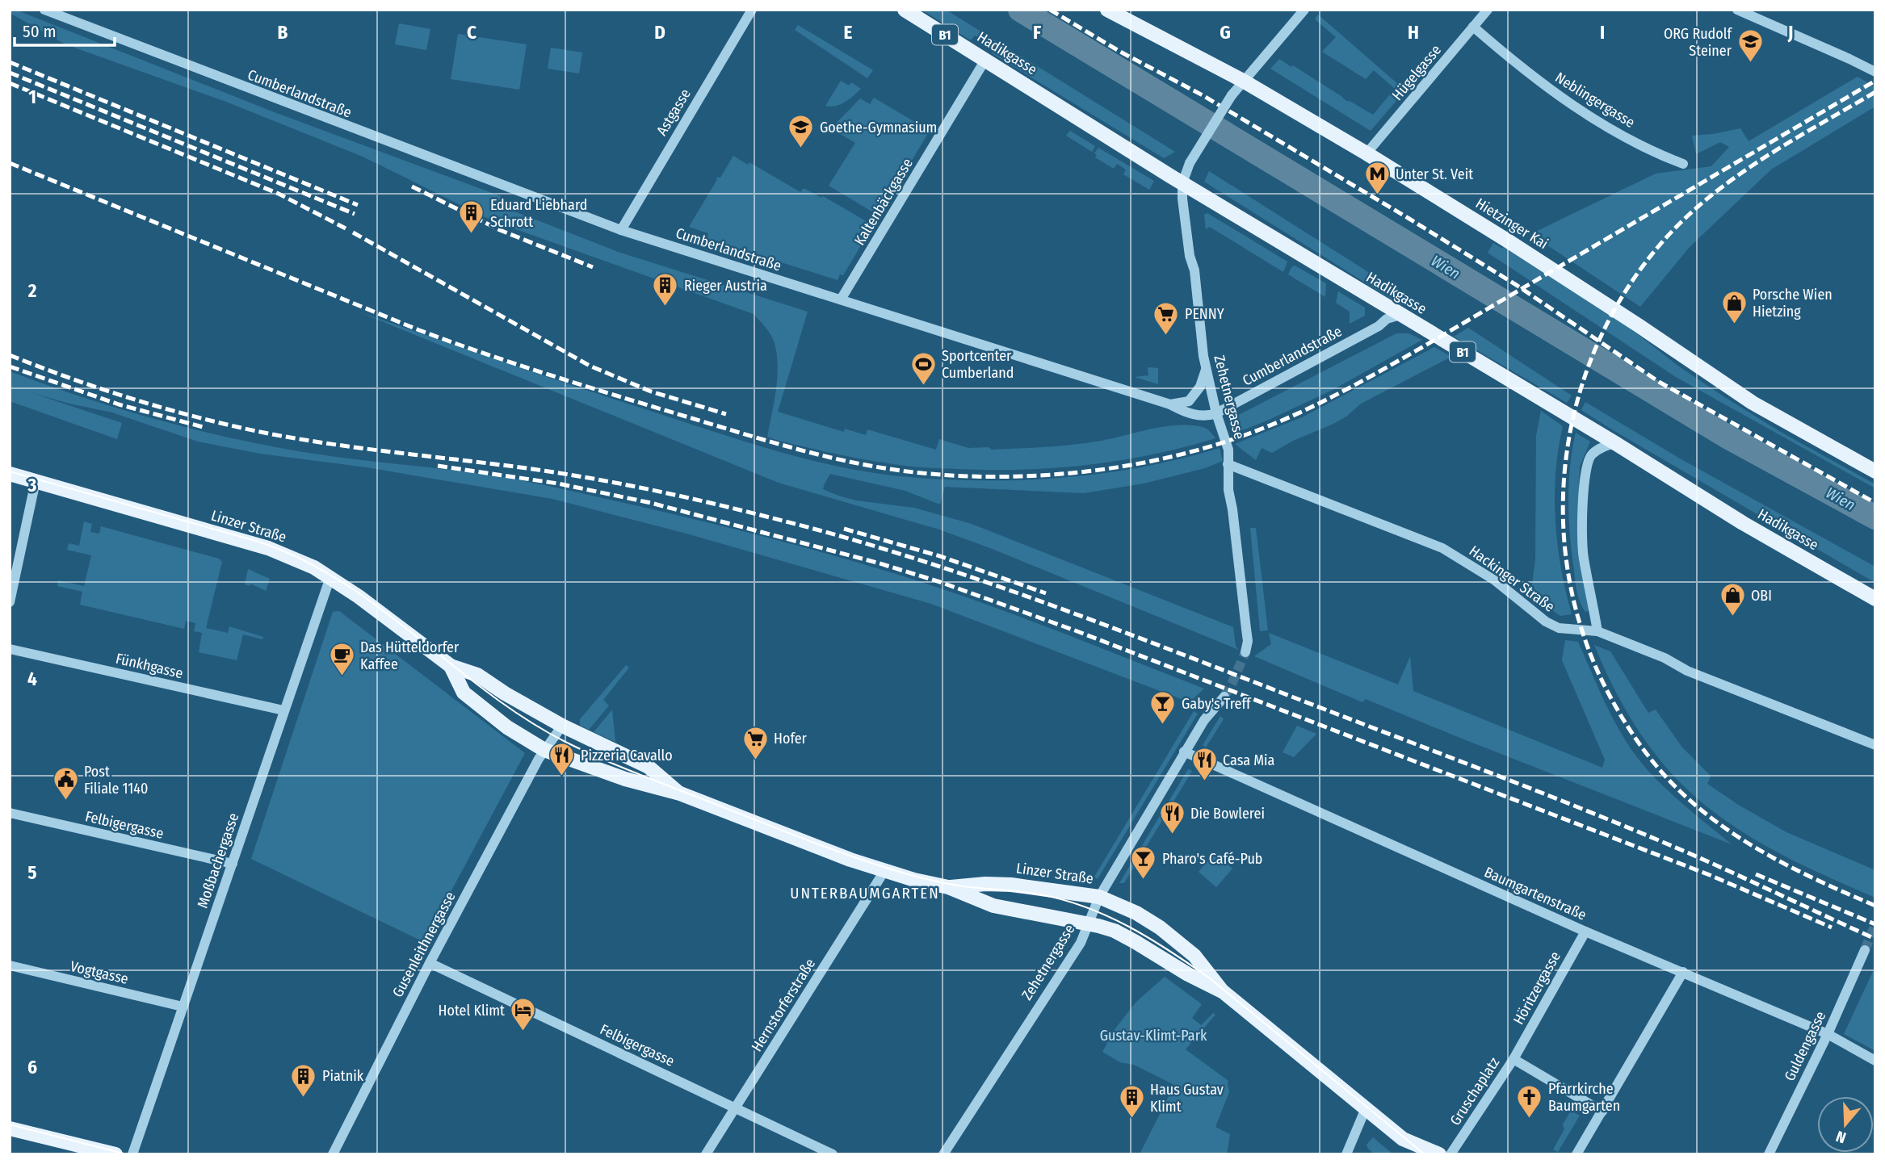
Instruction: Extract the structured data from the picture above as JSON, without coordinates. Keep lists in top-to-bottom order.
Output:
{
  "streets": {
    "main road": [
      "B1",
      "Hadikgasse",
      "Hietzinger Kai",
      "Linzer Straße"
    ],
    "street": [
      "Hügelgasse",
      "Cumberlandstraße",
      "Neblingergasse",
      "Astgasse",
      "Kaltenbäckgasse",
      "Zehetnergasse",
      "Hackinger Straße",
      "Fünkhgasse",
      "Felbigergasse",
      "Moßbachergasse",
      "Baumgartenstraße",
      "Gusenleithnergasse",
      "Vogtgasse",
      "Höritzergasse",
      "Hernstorferstraße",
      "Guldengasse",
      "Gruschaplatz"
    ]
  },
  "crossings": [
    ["Hadikgasse", "Cumberlandstraße"],
    ["Hadikgasse", "Kaltenbäckgasse"],
    ["Hadikgasse", "Zehetnergasse"],
    ["Hügelgasse", "Neblingergasse"],
    ["Hügelgasse", "Hietzinger Kai"],
    ["Cumberlandstraße", "Astgasse"],
    ["Cumberlandstraße", "Kaltenbäckgasse"],
    ["Cumberlandstraße", "Zehetnergasse"],
    ["Zehetnergasse", "Linzer Straße"],
    ["Zehetnergasse", "Hackinger Straße"],
    ["Zehetnergasse", "Baumgartenstraße"],
    ["Linzer Straße", "Moßbachergasse"],
    ["Linzer Straße", "Gusenleithnergasse"],
    ["Linzer Straße", "Hernstorferstraße"],
    ["Fünkhgasse", "Moßbachergasse"],
    ["Felbigergasse", "Moßbachergasse"],
    ["Felbigergasse", "Gusenleithnergasse"],
    ["Felbigergasse", "Hernstorferstraße"],
    ["Moßbachergasse", "Vogtgasse"],
    ["Baumgartenstraße", "Höritzergasse"],
    ["Baumgartenstraße", "Guldengasse"],
    ["Höritzergasse", "Gruschaplatz"]
  ],
  "districts": ["UNTERBAUMGARTEN"],
  "water": ["Wien"],
  "parks": ["Gustav-Klimt-Park"],
  "places": {
    "school or university": ["ORG Rudolf Steiner", "Goethe-Gymnasium"],
    "metro station": ["Unter St. Veit"],
    "building": [
      "Eduard Liebhard Schrott",
      "Rieger Austria",
      "Piatnik",
      "Haus Gustav Klimt"
    ],
    "shop": ["Porsche Wien Hietzing", "OBI"],
    "supermarket": ["PENNY", "Hofer"],
    "sports": ["Sportcenter Cumberland"],
    "cafe": ["Das Hütteldorfer Kaffee"],
    "bar": ["Gaby's Treff", "Pharo's Café-Pub"],
    "restaurant": ["Pizzeria Cavallo", "Casa Mia", "Die Bowlerei"],
    "public building": ["Post Filiale 1140"],
    "hotel": ["Hotel Klimt"],
    "church": ["Pfarrkirche Baumgarten"]
  },
  "scale_bar": "50 m",
  "north": "bottom",
  "grid": {
    "columns": [
      "B",
      "C",
      "D",
      "E",
      "F",
      "G",
      "H",
      "I",
      "J"
    ],
    "rows": [
      "1",
      "2",
      "3",
      "4",
      "5",
      "6"
    ]
  }
}
